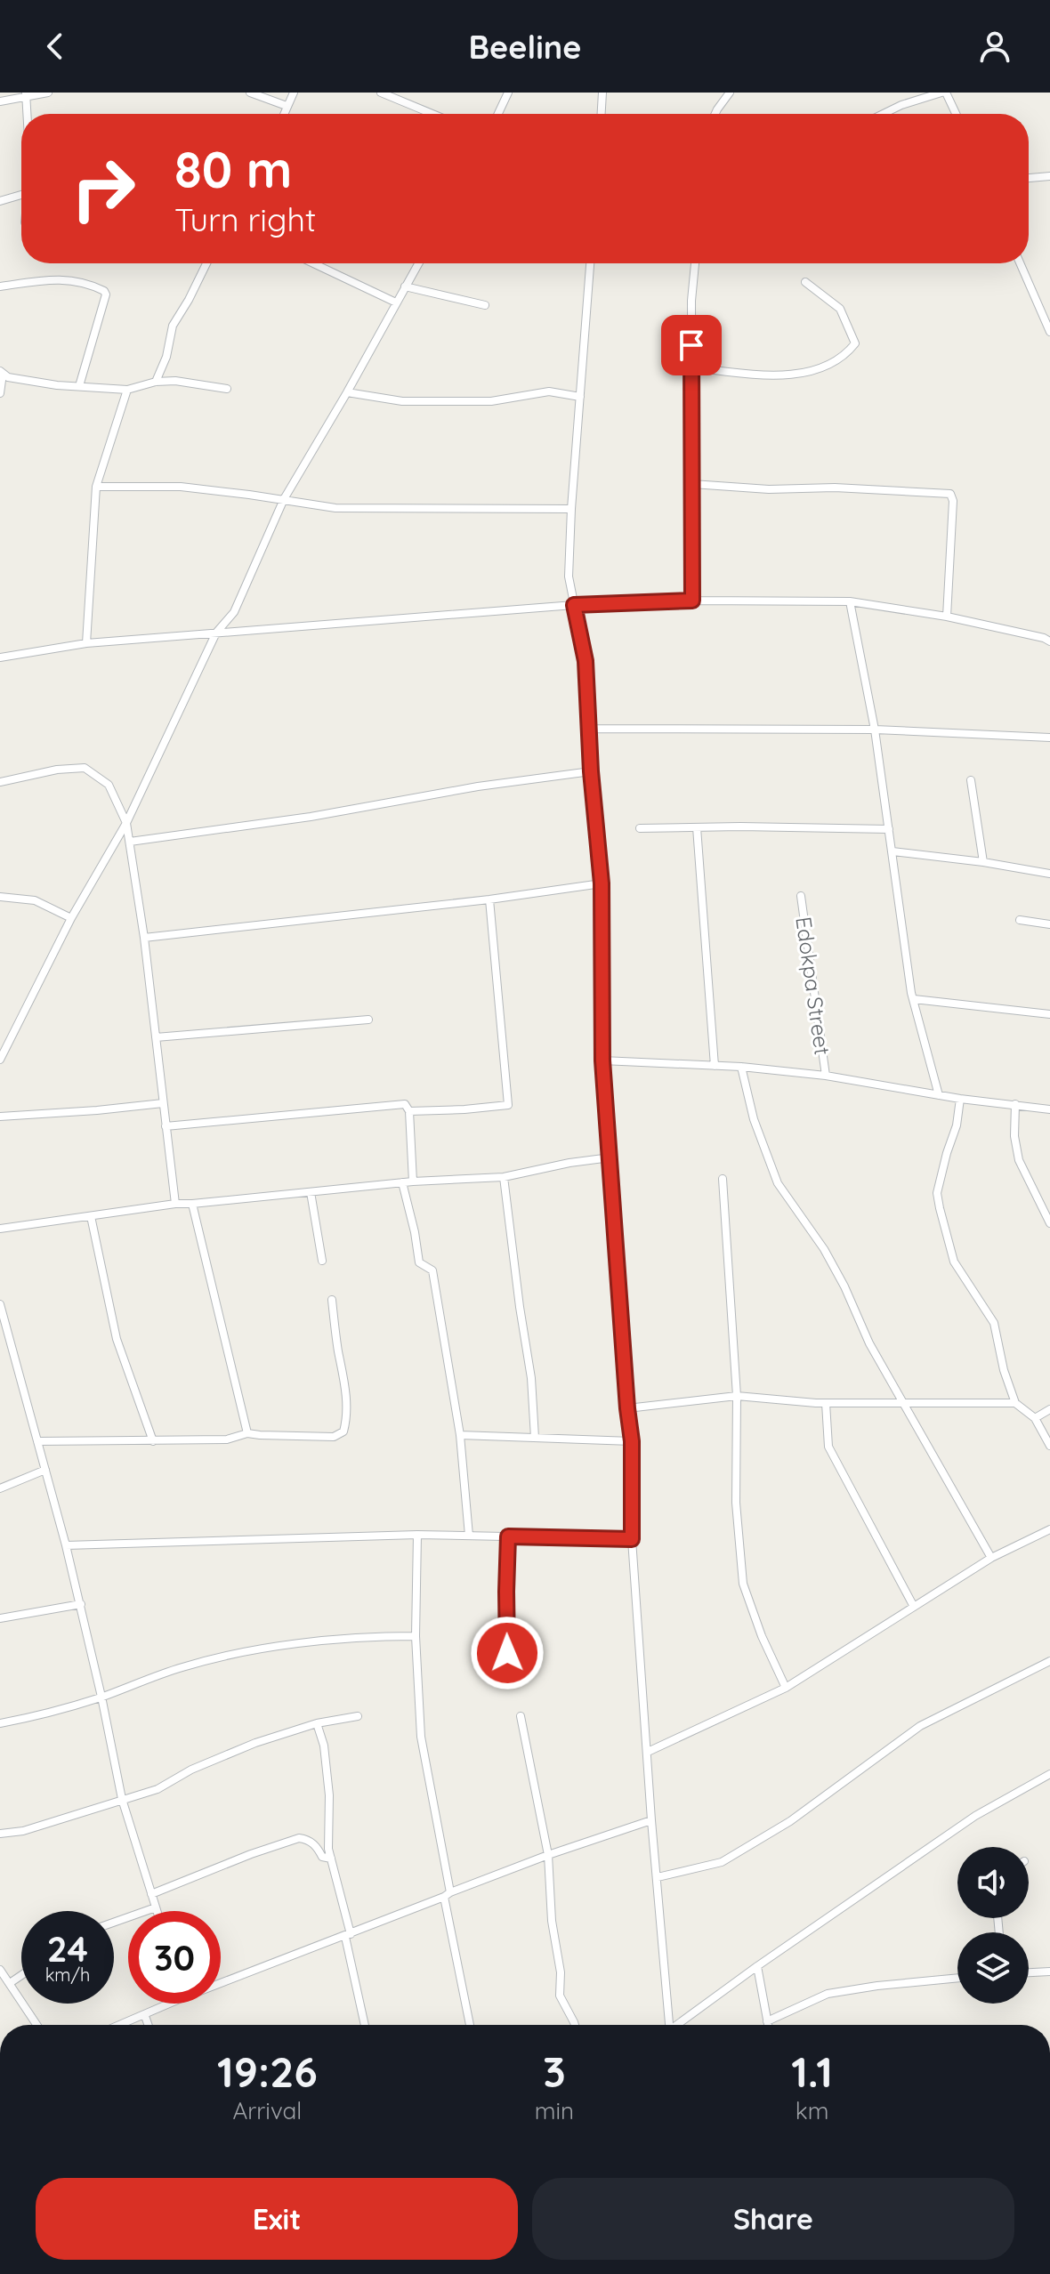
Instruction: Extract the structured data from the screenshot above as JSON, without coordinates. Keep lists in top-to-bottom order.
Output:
{
  "streets": {
    "street": ["Edokpa Street"]
  },
  "page": {
    "header": "Beeline",
    "turn": ["80 m", "Turn right"],
    "speed": "24 km/h",
    "limit": "30",
    "eta": [
      "19:26",
      "Arrival",
      "3",
      "min",
      "1.1",
      "km"
    ],
    "buttons": ["Exit", "Share"]
  }
}
